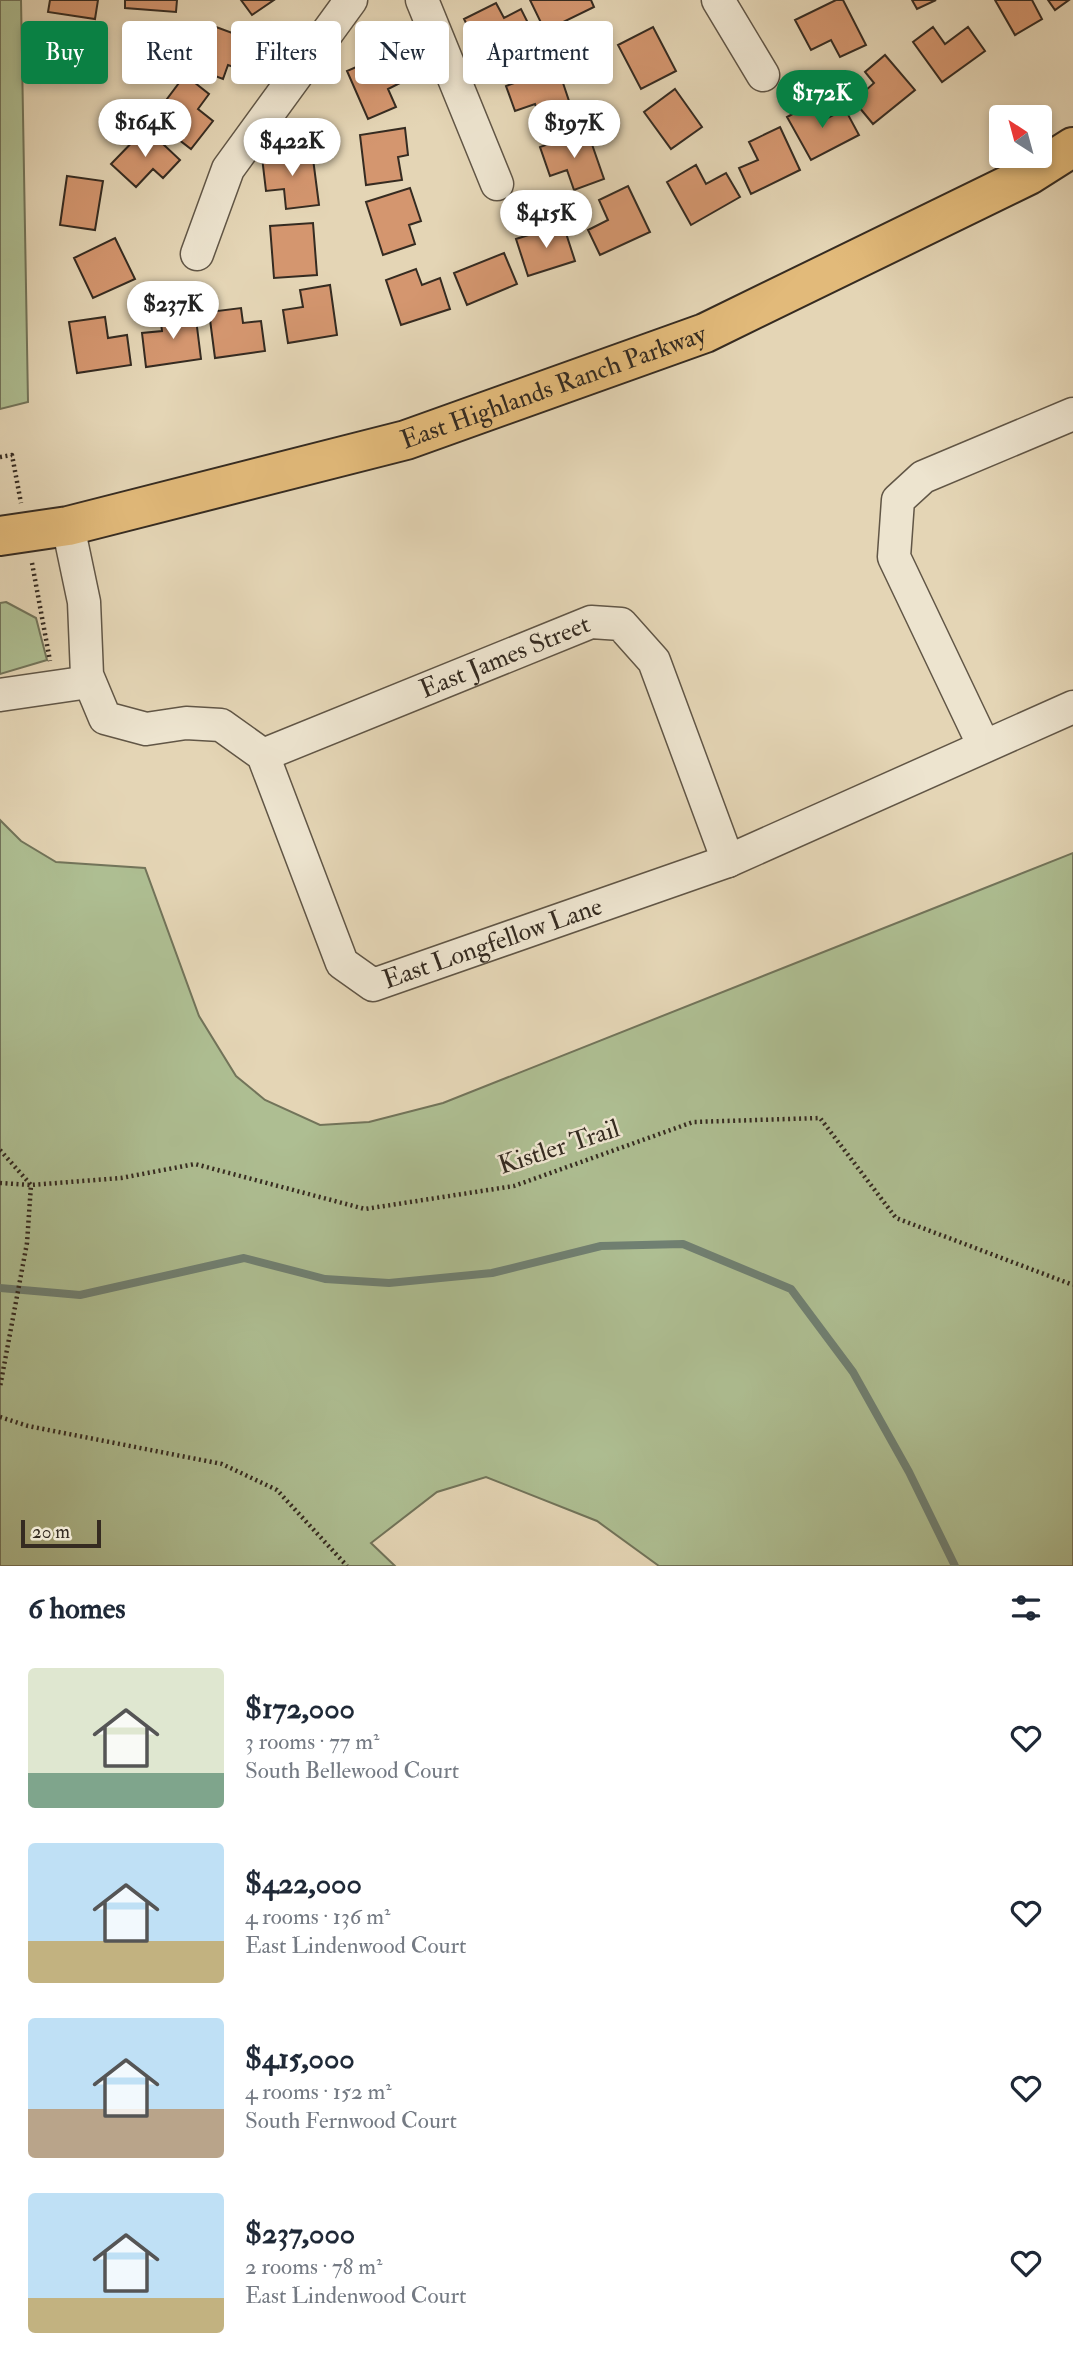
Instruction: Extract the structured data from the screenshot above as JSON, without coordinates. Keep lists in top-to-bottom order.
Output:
{
  "streets": {
    "main road": ["East Highlands Ranch Parkway"],
    "street": ["East James Street", "East Longfellow Lane"],
    "path": ["Kistler Trail"]
  },
  "crossings": [
    ["East James Street", "East Longfellow Lane"]
  ],
  "scale_bar": "20 m",
  "north": "top left",
  "page": {
    "chip": [
      "Buy",
      "Rent",
      "Filters",
      "New",
      "Apartment"
    ],
    "price": [
      "$172K",
      "$164K",
      "$197K",
      "$422K",
      "$415K",
      "$237K"
    ],
    "scale": "20 m",
    "heading": "6 homes",
    "list": [
      {
        "name": "$172,000",
        "note": "3 rooms · 77 m² · South Bellewood Court"
      },
      {
        "name": "$422,000",
        "note": "4 rooms · 136 m² · East Lindenwood Court"
      },
      {
        "name": "$415,000",
        "note": "4 rooms · 152 m² · South Fernwood Court"
      },
      {
        "name": "$237,000",
        "note": "2 rooms · 78 m² · East Lindenwood Court"
      }
    ]
  }
}
